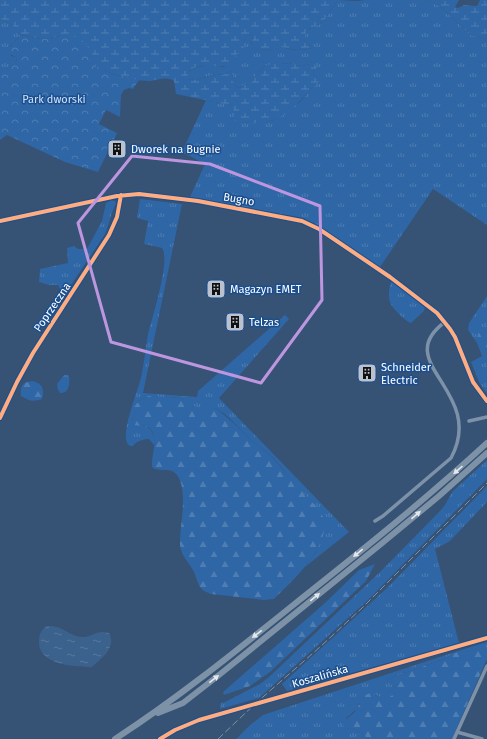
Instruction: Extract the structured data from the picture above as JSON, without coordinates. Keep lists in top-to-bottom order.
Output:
{
  "streets": {
    "street": ["Bugno", "Poprzeczna", "Koszalińska"]
  },
  "crossings": [
    ["Bugno", "Poprzeczna"]
  ],
  "parks": ["Park dworski"],
  "places": {
    "building": [
      "Dworek na Bugnie",
      "Magazyn EMET",
      "Telzas",
      "Schneider Electric"
    ]
  }
}
